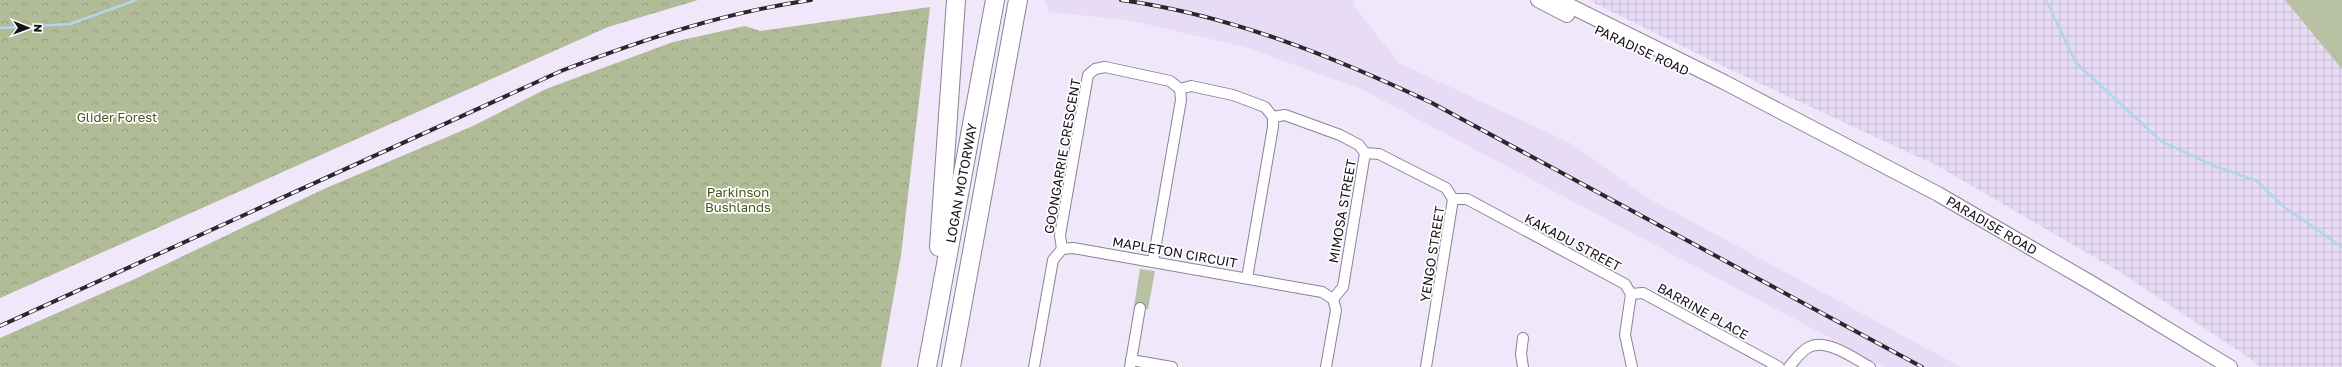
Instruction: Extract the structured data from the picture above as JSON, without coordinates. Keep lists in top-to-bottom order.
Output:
{
  "streets": {
    "highway": ["LOGAN MOTORWAY"],
    "street": [
      "PARADISE ROAD",
      "GOONGARRIE CRESCENT",
      "MIMOSA STREET",
      "KAKADU STREET",
      "MAPLETON CIRCUIT",
      "YENGO STREET",
      "BARRINE PLACE"
    ]
  },
  "crossings": [
    ["GOONGARRIE CRESCENT", "MAPLETON CIRCUIT"],
    ["MIMOSA STREET", "MAPLETON CIRCUIT"],
    ["MIMOSA STREET", "YENGO STREET"],
    ["KAKADU STREET", "YENGO STREET"],
    ["KAKADU STREET", "BARRINE PLACE"]
  ],
  "parks": ["Glider Forest", "Parkinson Bushlands"],
  "north": "right"
}
